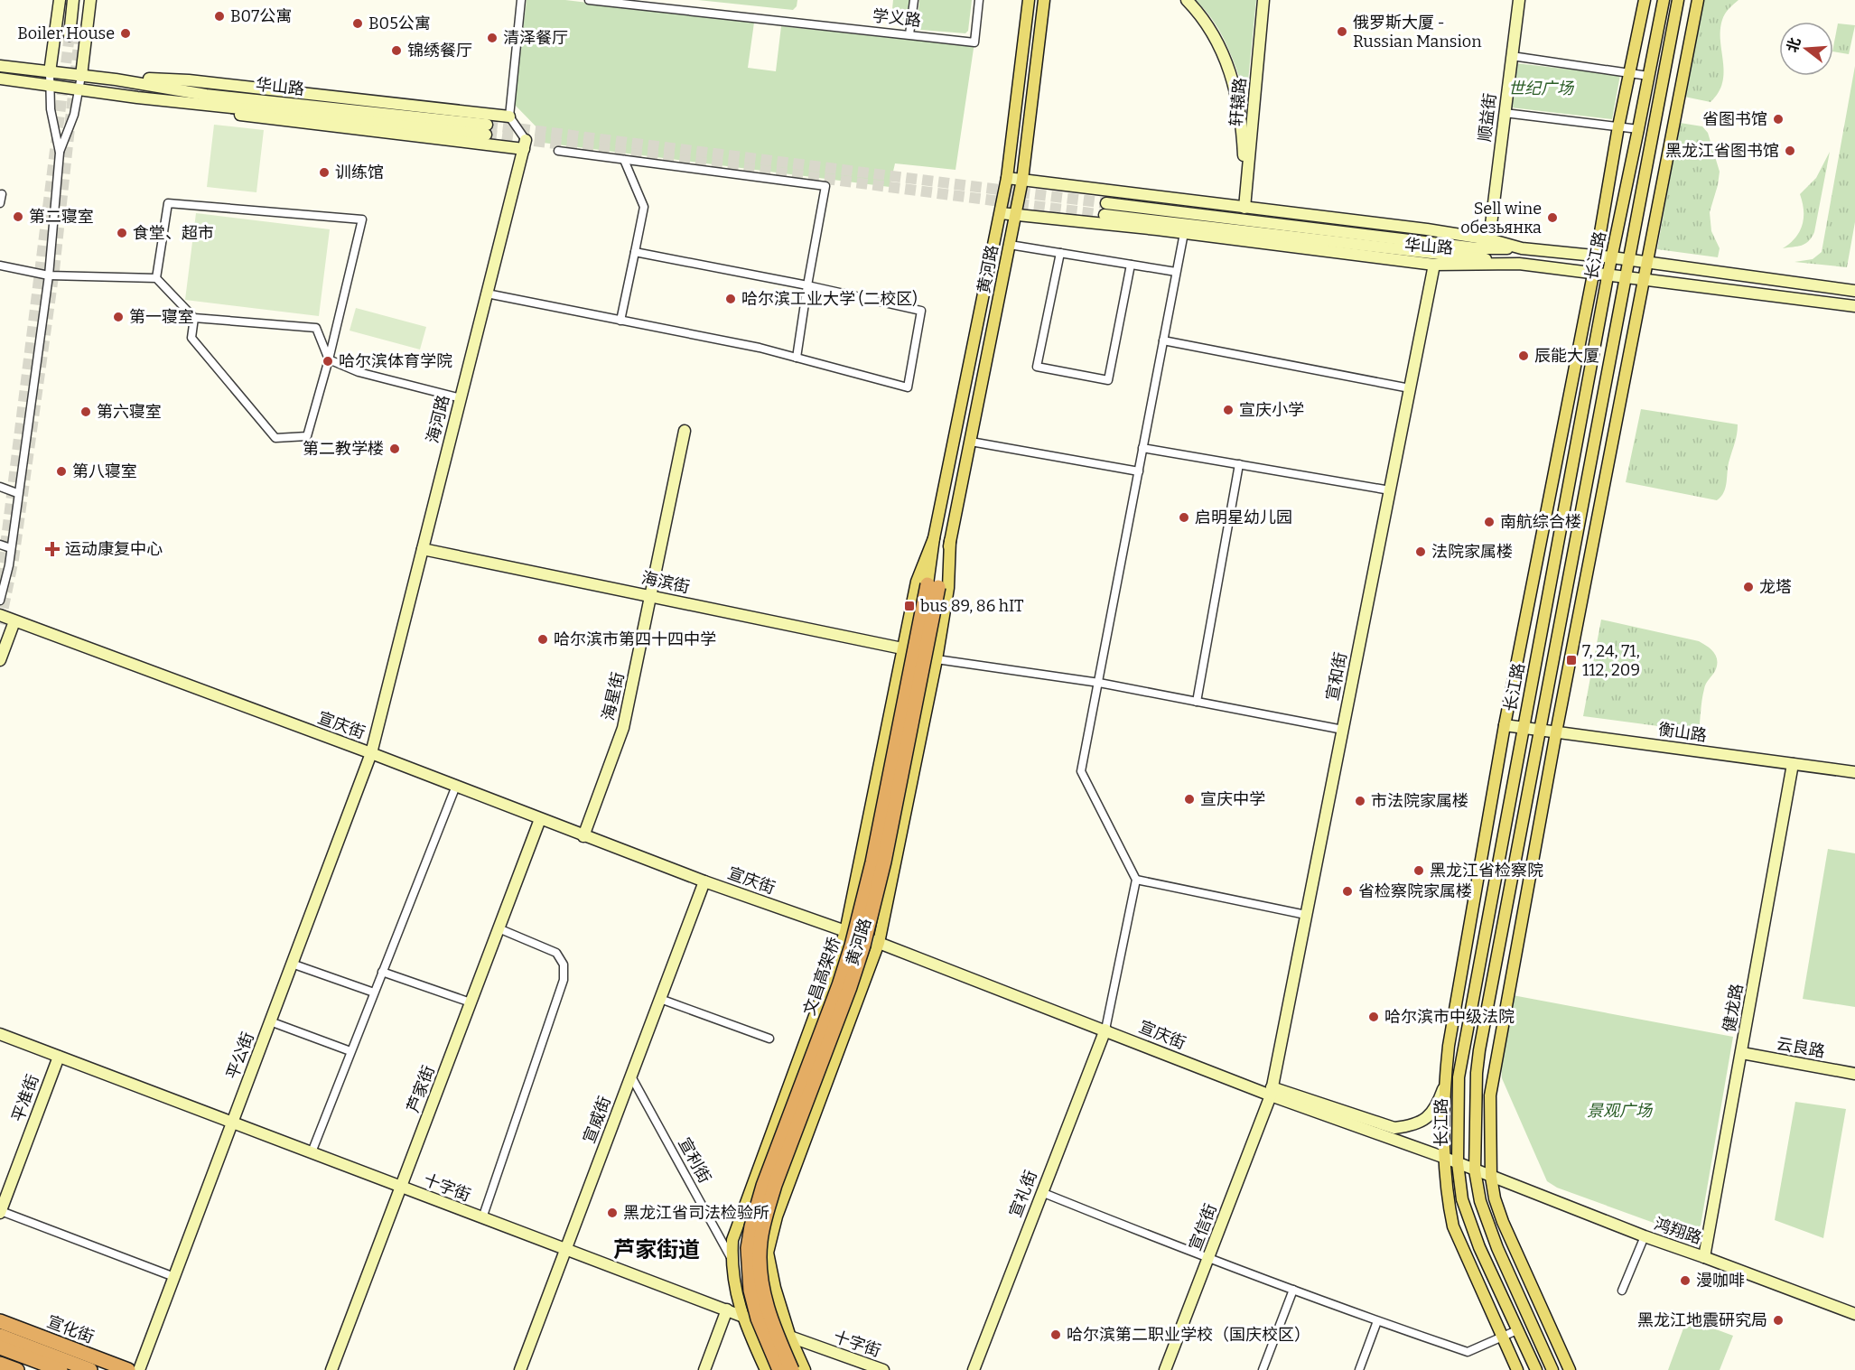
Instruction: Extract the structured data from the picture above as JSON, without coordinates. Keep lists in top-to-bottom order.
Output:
{
  "streets": {
    "highway": ["文昌高架桥", "宣化街"],
    "main road": ["长江路", "黄河路"],
    "street": [
      "学义路",
      "华山路",
      "轩辕路",
      "顺益街",
      "海河路",
      "海滨街",
      "宣和街",
      "海星街",
      "宣庆街",
      "衡山路",
      "健龙路",
      "云良路",
      "平公街",
      "芦家街",
      "平准街",
      "宣威街",
      "宣利街",
      "十字街",
      "宣礼街",
      "宣信街",
      "鸿翔路"
    ]
  },
  "crossings": [
    ["华山路", "轩辕路"],
    ["华山路", "顺益街"],
    ["华山路", "长江路"],
    ["华山路", "黄河路"],
    ["华山路", "海河路"],
    ["华山路", "宣和街"],
    ["长江路", "宣庆街"],
    ["长江路", "衡山路"],
    ["黄河路", "海滨街"],
    ["黄河路", "宣庆街"],
    ["黄河路", "文昌高架桥"],
    ["黄河路", "宣利街"],
    ["黄河路", "十字街"],
    ["海河路", "海滨街"],
    ["海河路", "宣庆街"],
    ["海河路", "平公街"],
    ["海滨街", "海星街"],
    ["宣和街", "宣庆街"],
    ["宣和街", "宣信街"],
    ["海星街", "宣庆街"],
    ["宣庆街", "平公街"],
    ["宣庆街", "芦家街"],
    ["宣庆街", "宣威街"],
    ["宣庆街", "宣礼街"],
    ["宣庆街", "宣信街"],
    ["宣庆街", "鸿翔路"],
    ["衡山路", "健龙路"],
    ["健龙路", "云良路"],
    ["健龙路", "鸿翔路"],
    ["平公街", "十字街"],
    ["芦家街", "十字街"],
    ["平准街", "十字街"],
    ["宣威街", "宣利街"],
    ["宣威街", "十字街"]
  ],
  "districts": ["芦家街道"],
  "parks": ["世纪广场", "景观广场"],
  "places": {
    "other": [
      "B07公寓",
      "B05公寓",
      "俄罗斯大厦 - Russian Mansion",
      "Boiler House",
      "清泽餐厅",
      "锦绣餐厅",
      "省图书馆",
      "黑龙江省图书馆",
      "训练馆",
      "第二寝室",
      "Sell wine обезьянка",
      "食堂、超市",
      "哈尔滨工业大学 (二校区)",
      "第一寝室",
      "辰能大厦",
      "哈尔滨体育学院",
      "宣庆小学",
      "第六寝室",
      "第二教学楼",
      "第八寝室",
      "启明星幼儿园",
      "南航综合楼",
      "法院家属楼",
      "龙塔",
      "哈尔滨市第四十四中学",
      "宣庆中学",
      "市法院家属楼",
      "黑龙江省检察院",
      "省检察院家属楼",
      "哈尔滨市中级法院",
      "黑龙江省司法检验所",
      "漫咖啡",
      "黑龙江地震研究局",
      "哈尔滨第二职业学校（国庆校区）"
    ],
    "health": ["运动康复中心"],
    "transit": ["bus 89, 86 hIT", "7, 24, 71, 112, 209"]
  },
  "north": "left"
}
